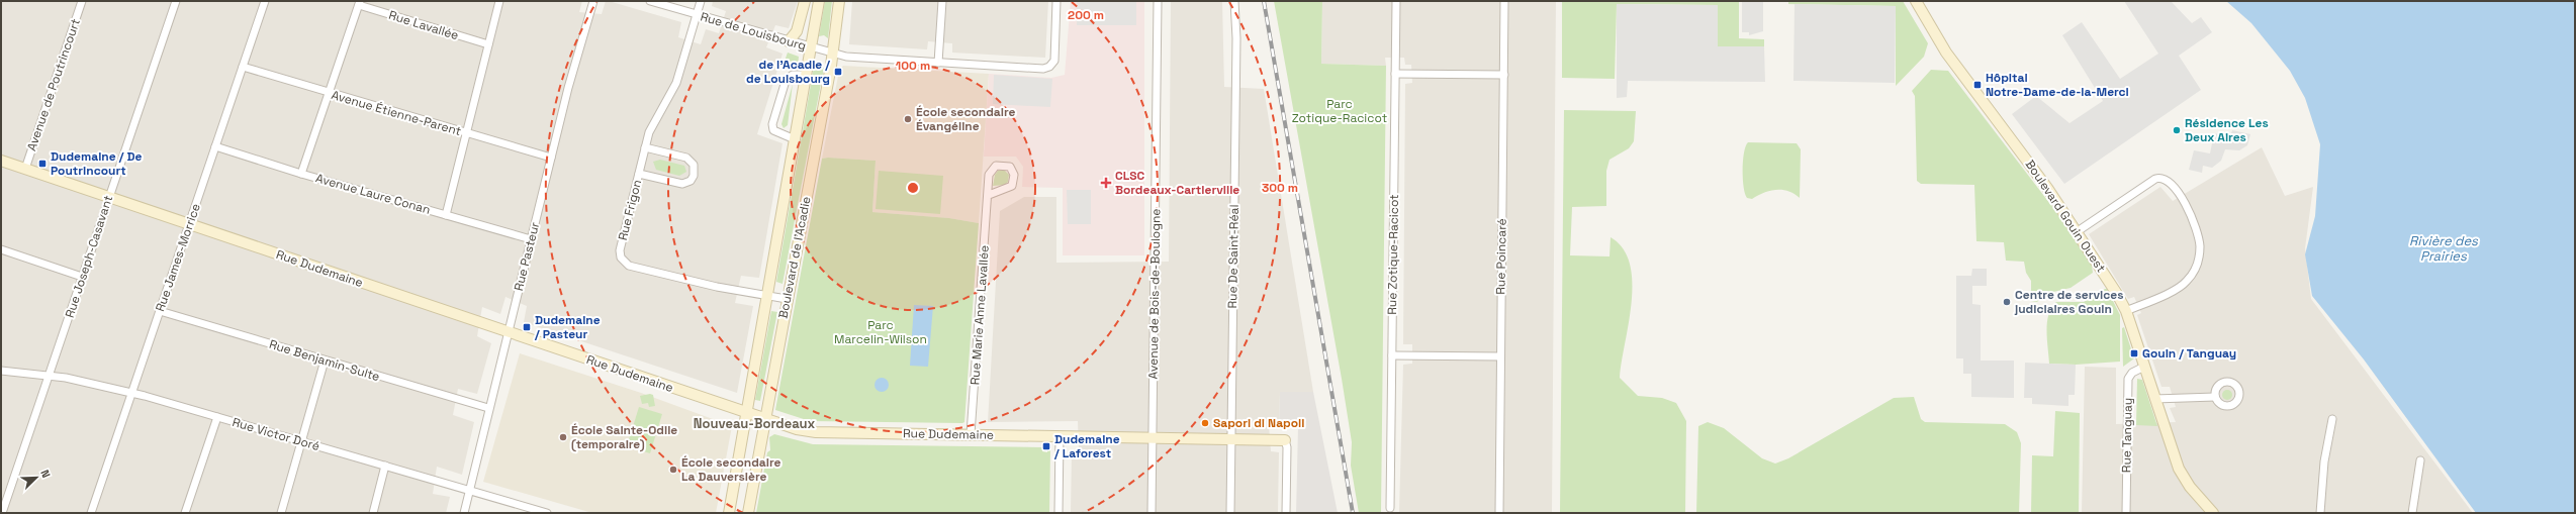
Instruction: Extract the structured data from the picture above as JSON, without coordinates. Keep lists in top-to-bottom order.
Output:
{
  "streets": {
    "street": [
      "Rue Lavallée",
      "Rue de Louisbourg",
      "Avenue de Poutrincourt",
      "Avenue Étienne-Parent",
      "Avenue Laure Conan",
      "Rue Frigon",
      "Boulevard Gouin Ouest",
      "Rue Zotique-Racicot",
      "Rue Joseph-Casavant",
      "Rue Pasteur",
      "Rue De Saint-Réal",
      "Rue Poincaré",
      "Rue James-Morrice",
      "Boulevard de l'Acadie",
      "Rue Dudemaine",
      "Avenue de Bois-de-Boulogne",
      "Rue Marie Anne Lavallée",
      "Rue Benjamin-Sulte",
      "Rue Victor Doré",
      "Rue Tanguay"
    ]
  },
  "crossings": [
    ["Rue de Louisbourg", "Rue Frigon"],
    ["Rue de Louisbourg", "Boulevard de l'Acadie"],
    ["Avenue de Poutrincourt", "Rue Dudemaine"],
    ["Avenue Étienne-Parent", "Rue Pasteur"],
    ["Avenue Étienne-Parent", "Rue James-Morrice"],
    ["Avenue Laure Conan", "Rue Pasteur"],
    ["Avenue Laure Conan", "Rue James-Morrice"],
    ["Rue Frigon", "Boulevard de l'Acadie"],
    ["Boulevard Gouin Ouest", "Rue Tanguay"],
    ["Rue Joseph-Casavant", "Rue Dudemaine"],
    ["Rue Joseph-Casavant", "Rue Victor Doré"],
    ["Rue Pasteur", "Rue Dudemaine"],
    ["Rue Pasteur", "Rue Benjamin-Sulte"],
    ["Rue Pasteur", "Rue Victor Doré"],
    ["Rue De Saint-Réal", "Rue Dudemaine"],
    ["Rue James-Morrice", "Rue Dudemaine"],
    ["Rue James-Morrice", "Rue Benjamin-Sulte"],
    ["Rue James-Morrice", "Rue Victor Doré"],
    ["Boulevard de l'Acadie", "Rue Dudemaine"],
    ["Rue Dudemaine", "Avenue de Bois-de-Boulogne"],
    ["Rue Dudemaine", "Rue Marie Anne Lavallée"]
  ],
  "districts": ["Nouveau-Bordeaux"],
  "water": ["Rivière des Prairies"],
  "parks": ["Parc Zotique-Racicot", "Parc Marcelin-Wilson"],
  "places": {
    "transit": [
      "de l'Acadie / de Louisbourg",
      "Hôpital Notre-Dame-de-la-Merci",
      "Dudemaine / De Poutrincourt",
      "Dudemaine / Pasteur",
      "Gouin / Tanguay",
      "Dudemaine / Laforest"
    ],
    "other": [
      "École secondaire Évangéline",
      "Résidence Les Deux Aires",
      "Centre de services judiciaires Gouin",
      "Sapori di Napoli",
      "École Sainte-Odile (temporaire)",
      "École secondaire La Dauversière"
    ],
    "health": ["CLSC Bordeaux-Cartierville"]
  },
  "north": "top right",
  "rings": ["200 m", "100 m", "300 m"]
}
